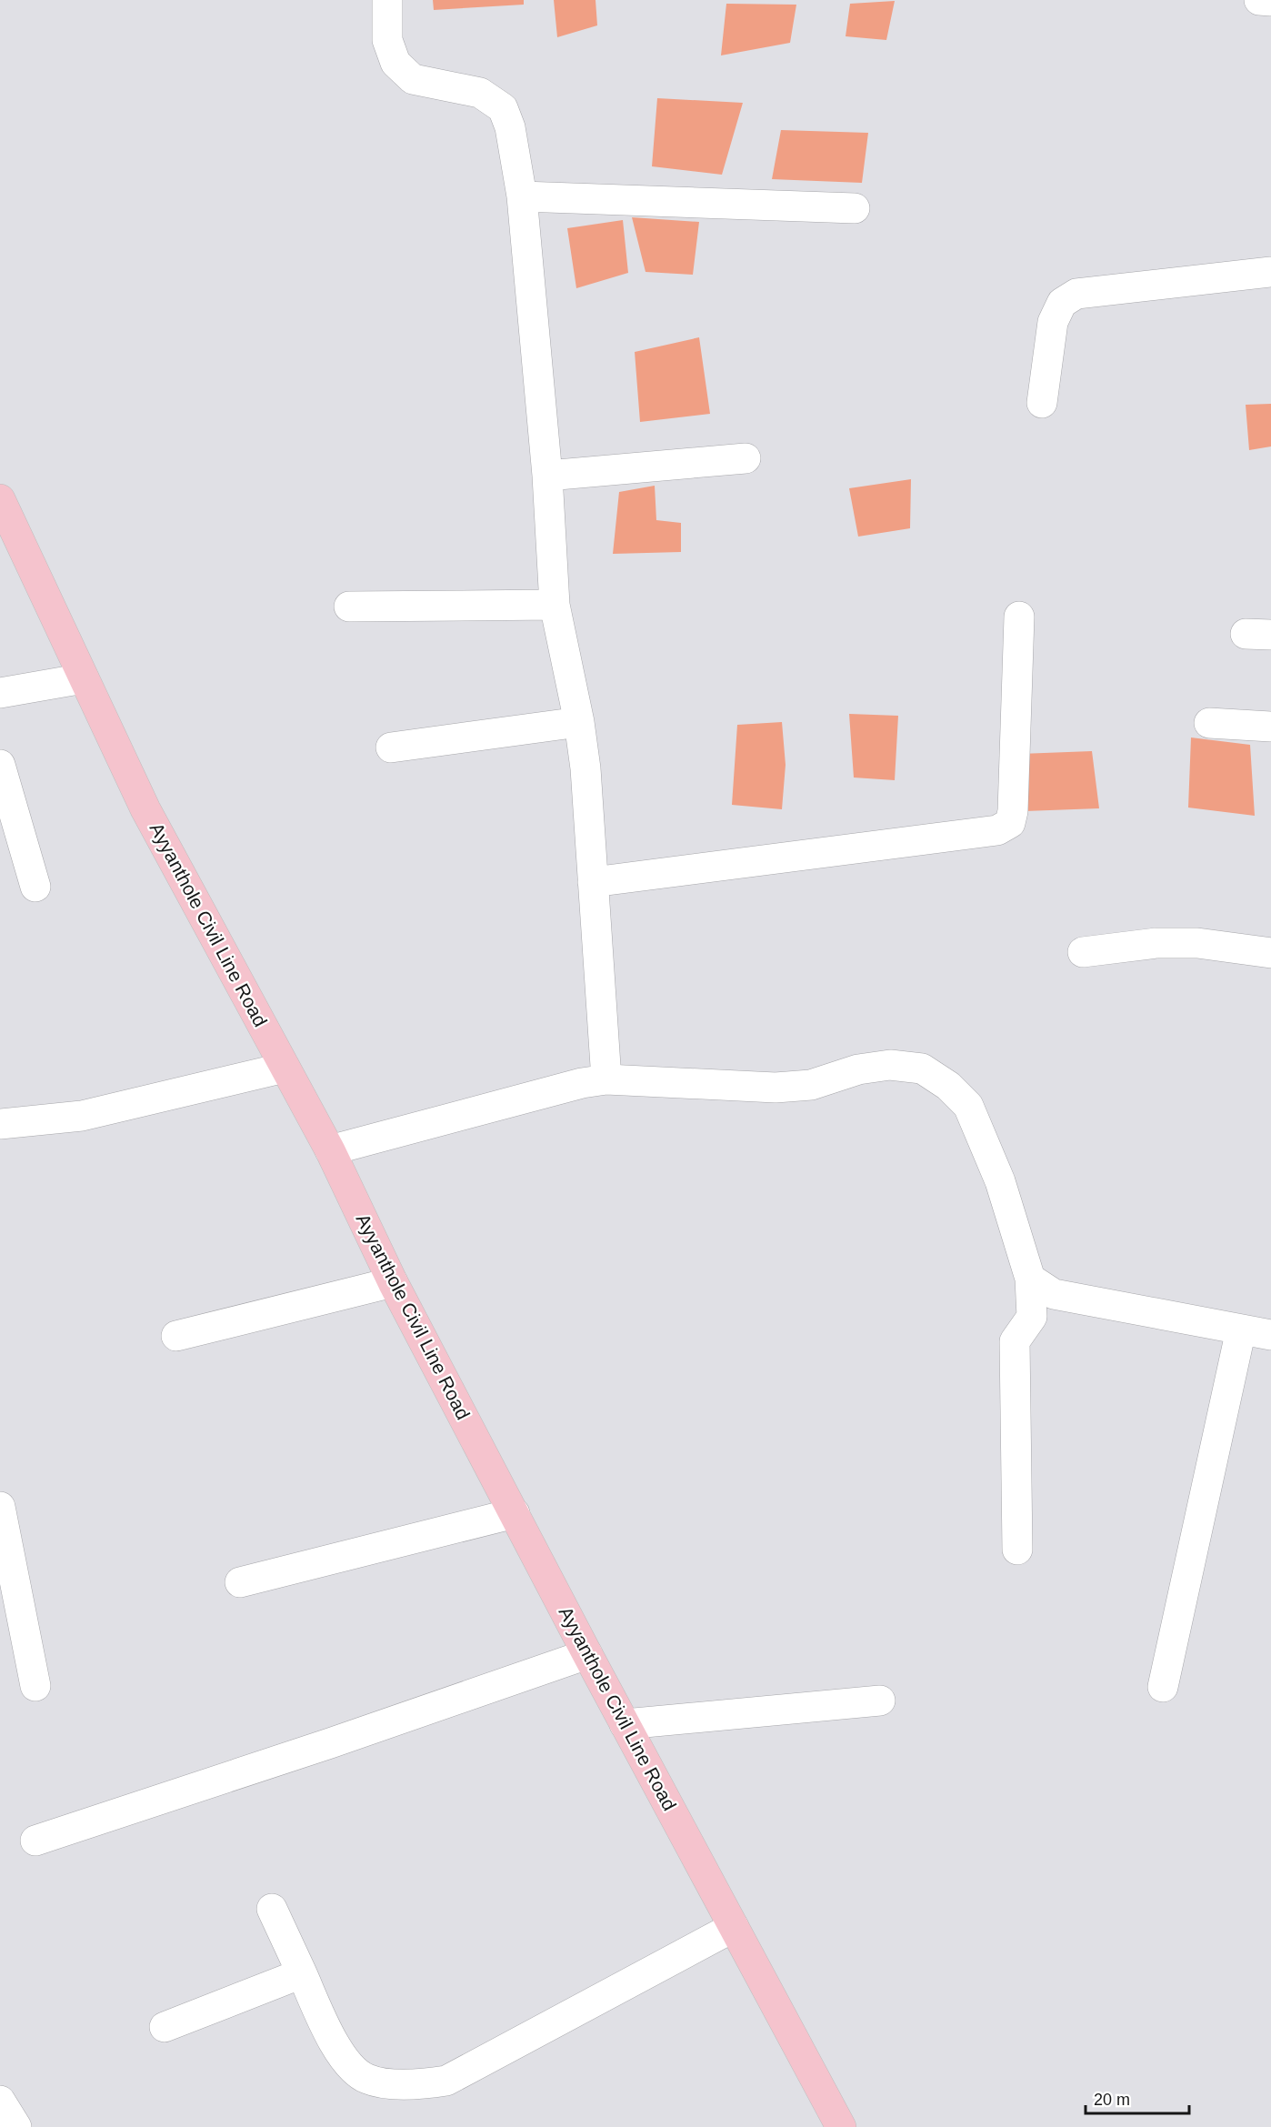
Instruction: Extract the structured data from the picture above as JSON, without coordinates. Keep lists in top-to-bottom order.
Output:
{
  "streets": {
    "main road": ["Ayyanthole Civil Line Road"]
  },
  "scale_bar": "20 m"
}
